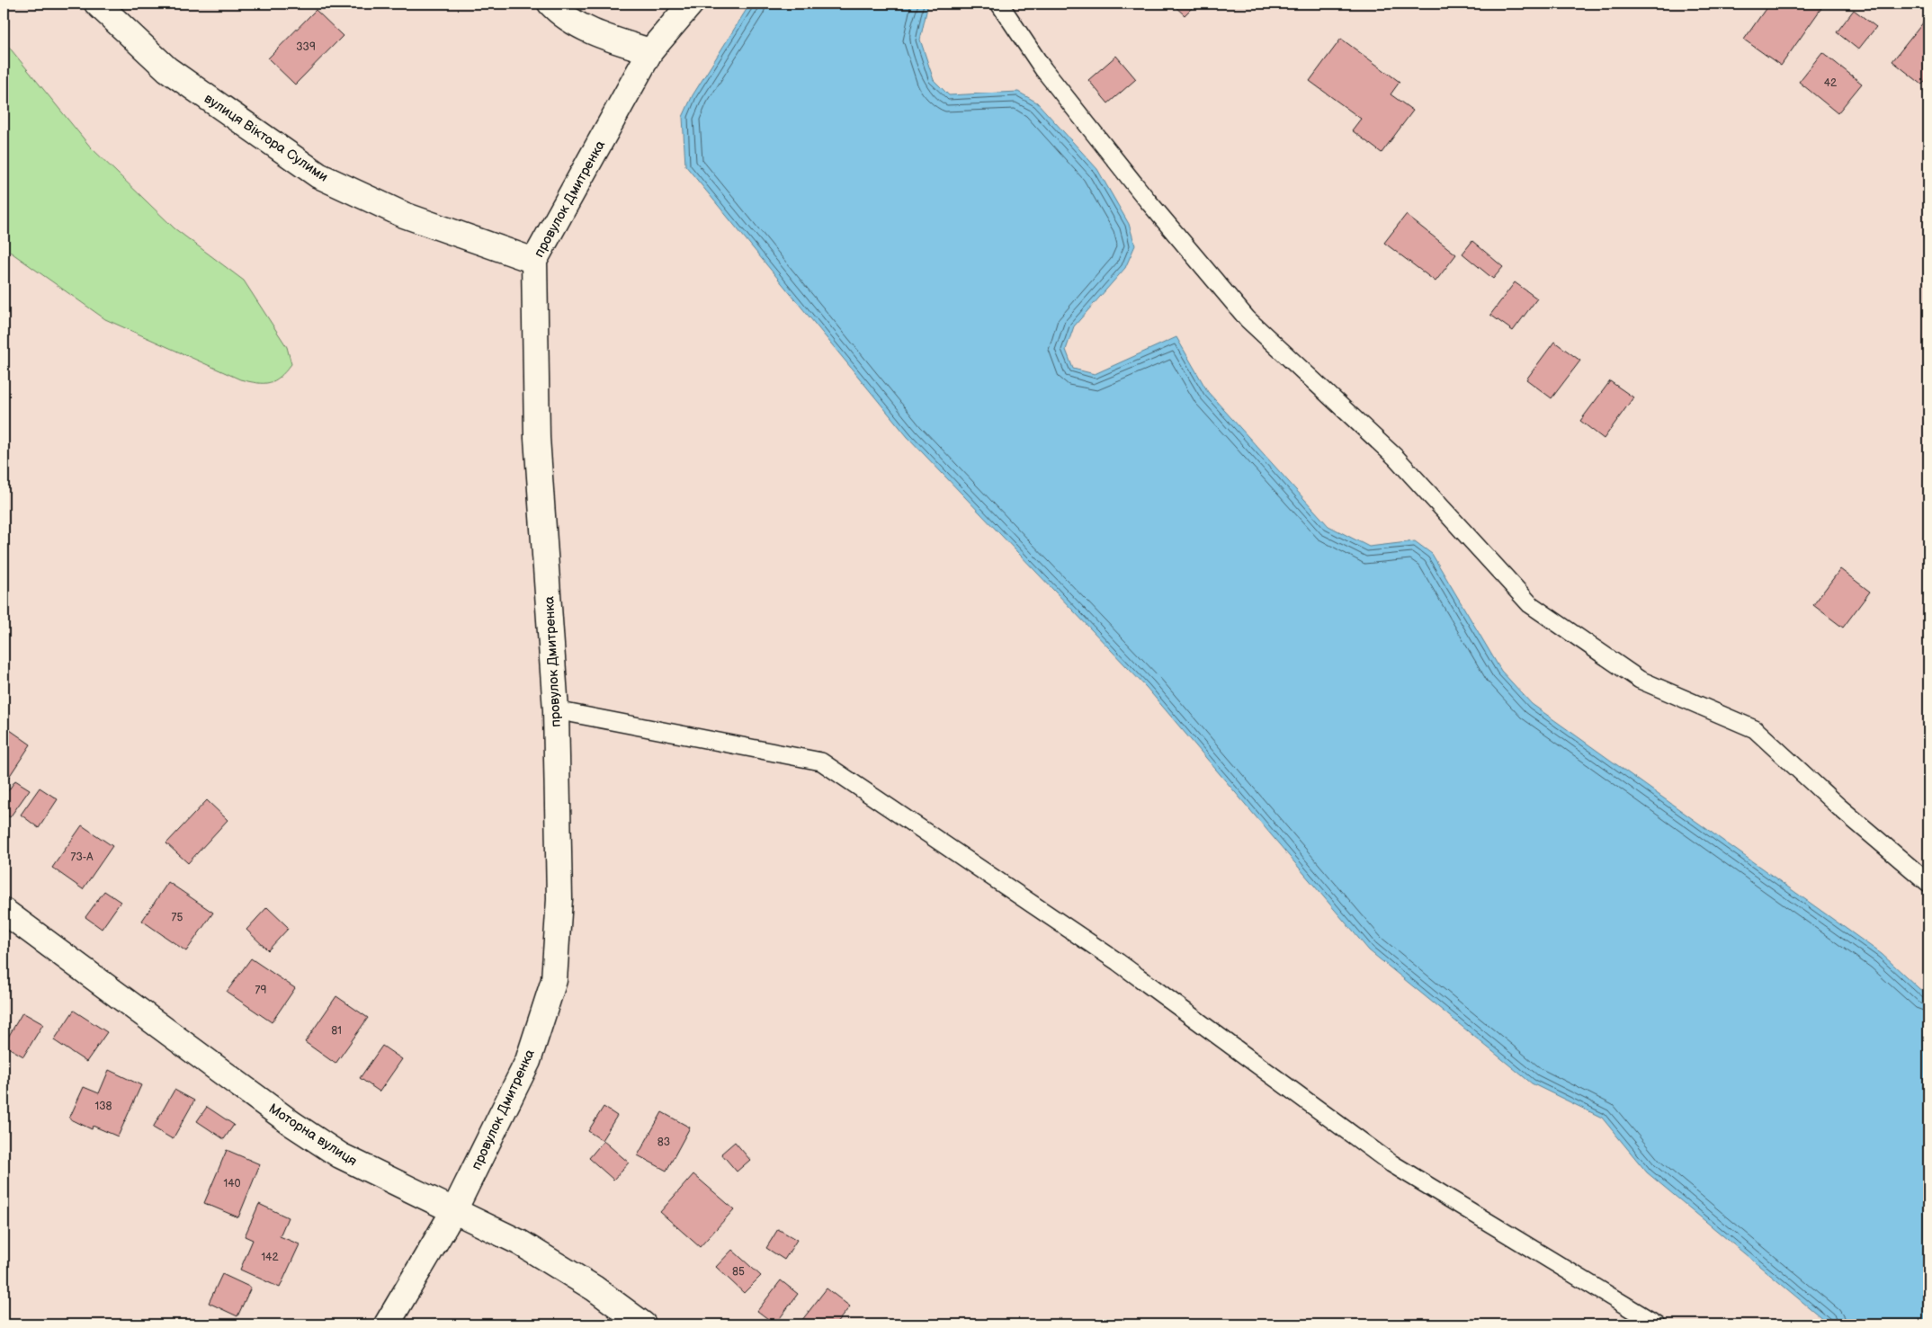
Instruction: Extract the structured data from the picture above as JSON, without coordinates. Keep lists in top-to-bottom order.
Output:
{
  "streets": {
    "street": ["вулиця Віктора Сулими", "провулок Дмитренка", "Моторна вулиця"]
  },
  "crossings": [
    ["вулиця Віктора Сулими", "провулок Дмитренка"],
    ["провулок Дмитренка", "Моторна вулиця"]
  ],
  "house_numbers": [
    "339",
    "42",
    "73-А",
    "75",
    "79",
    "81",
    "138",
    "83",
    "140",
    "142",
    "85"
  ]
}
